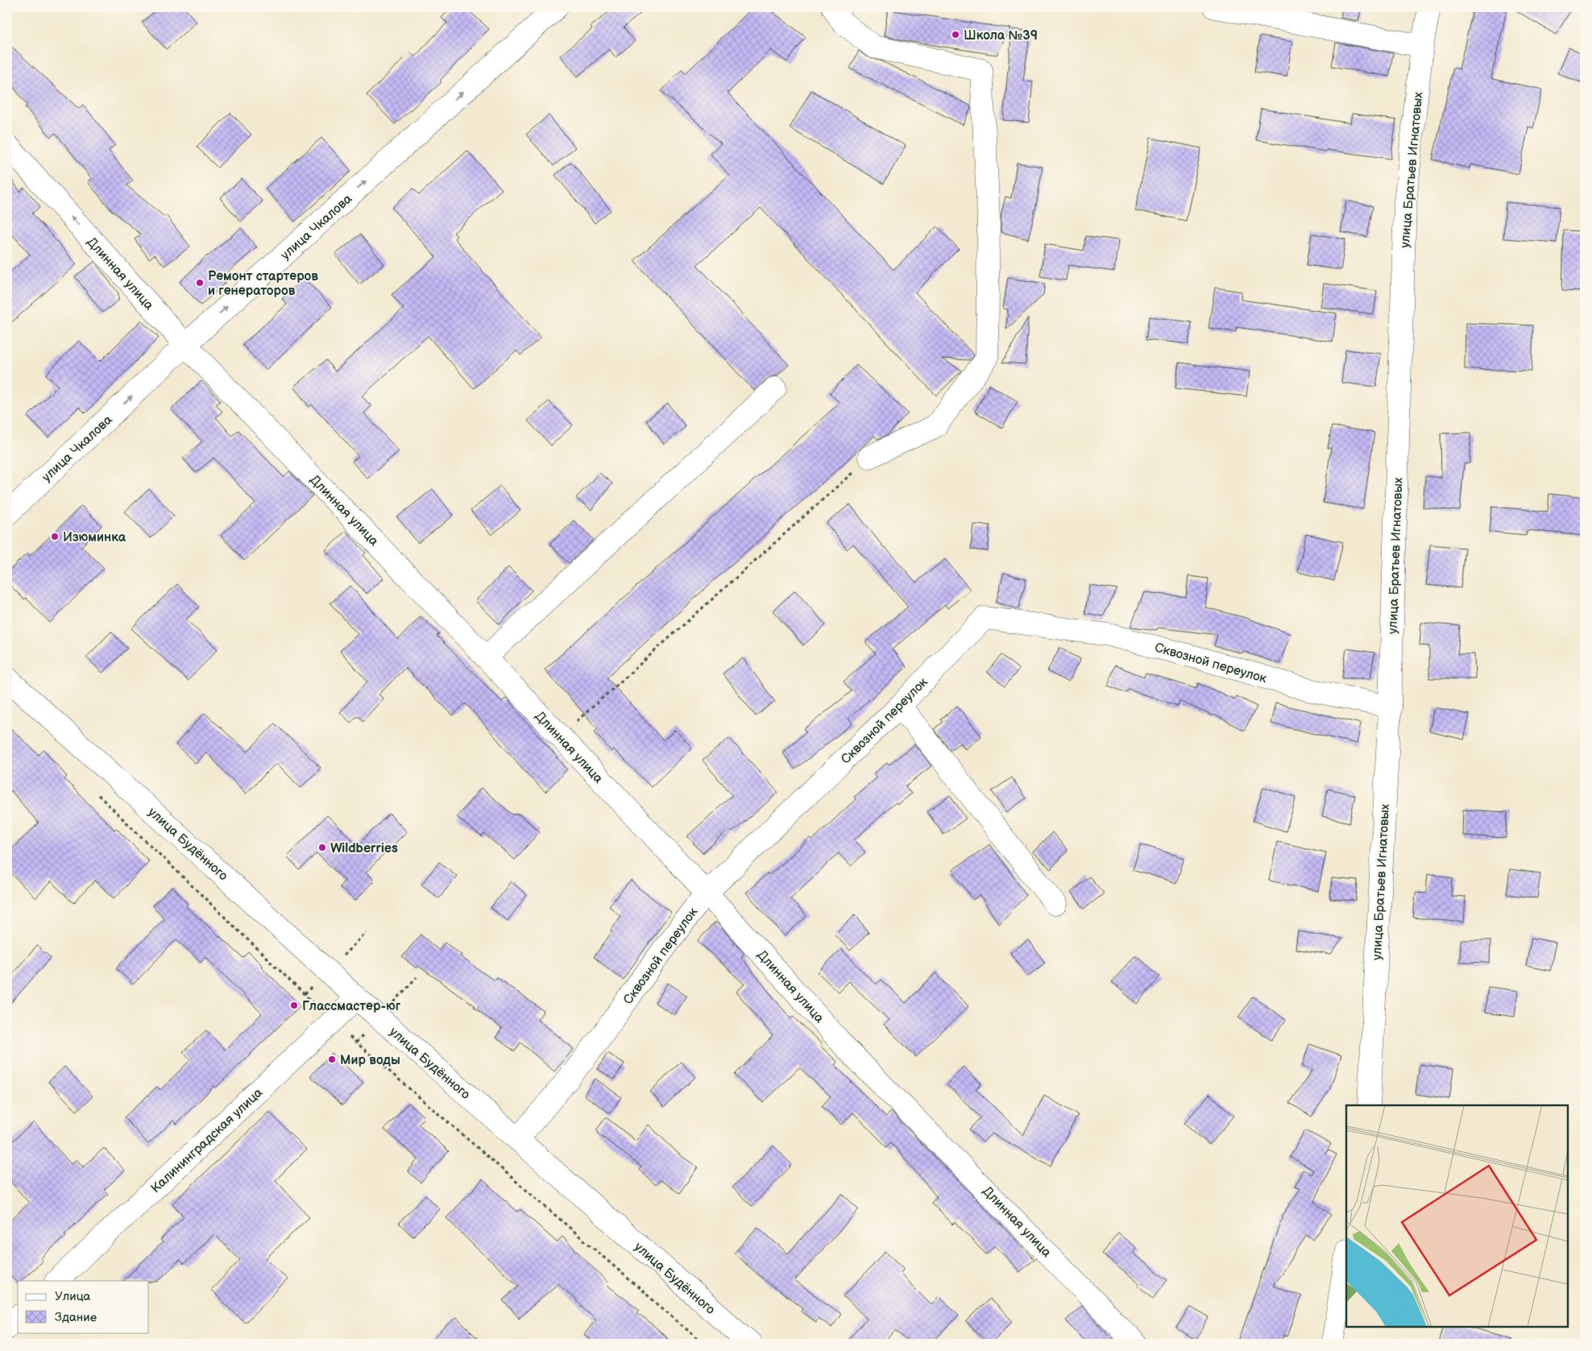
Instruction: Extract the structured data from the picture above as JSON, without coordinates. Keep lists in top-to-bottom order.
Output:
{
  "streets": {
    "street": [
      "улица Братьев Игнатовых",
      "улица Чкалова",
      "Длинная улица",
      "Сквозной переулок",
      "улица Будённого",
      "Калининградская улица"
    ]
  },
  "crossings": [
    ["улица Братьев Игнатовых", "Сквозной переулок"],
    ["улица Чкалова", "Длинная улица"],
    ["Длинная улица", "Сквозной переулок"],
    ["Сквозной переулок", "улица Будённого"],
    ["улица Будённого", "Калининградская улица"]
  ],
  "one_way": ["улица Чкалова"],
  "places": [
    "Школа №39",
    "Ремонт стартеров и генераторов",
    "Изюминка",
    "Wildberries",
    "Глассмастер-юг",
    "Мир воды"
  ],
  "legend": ["Улица", "Здание"]
}
